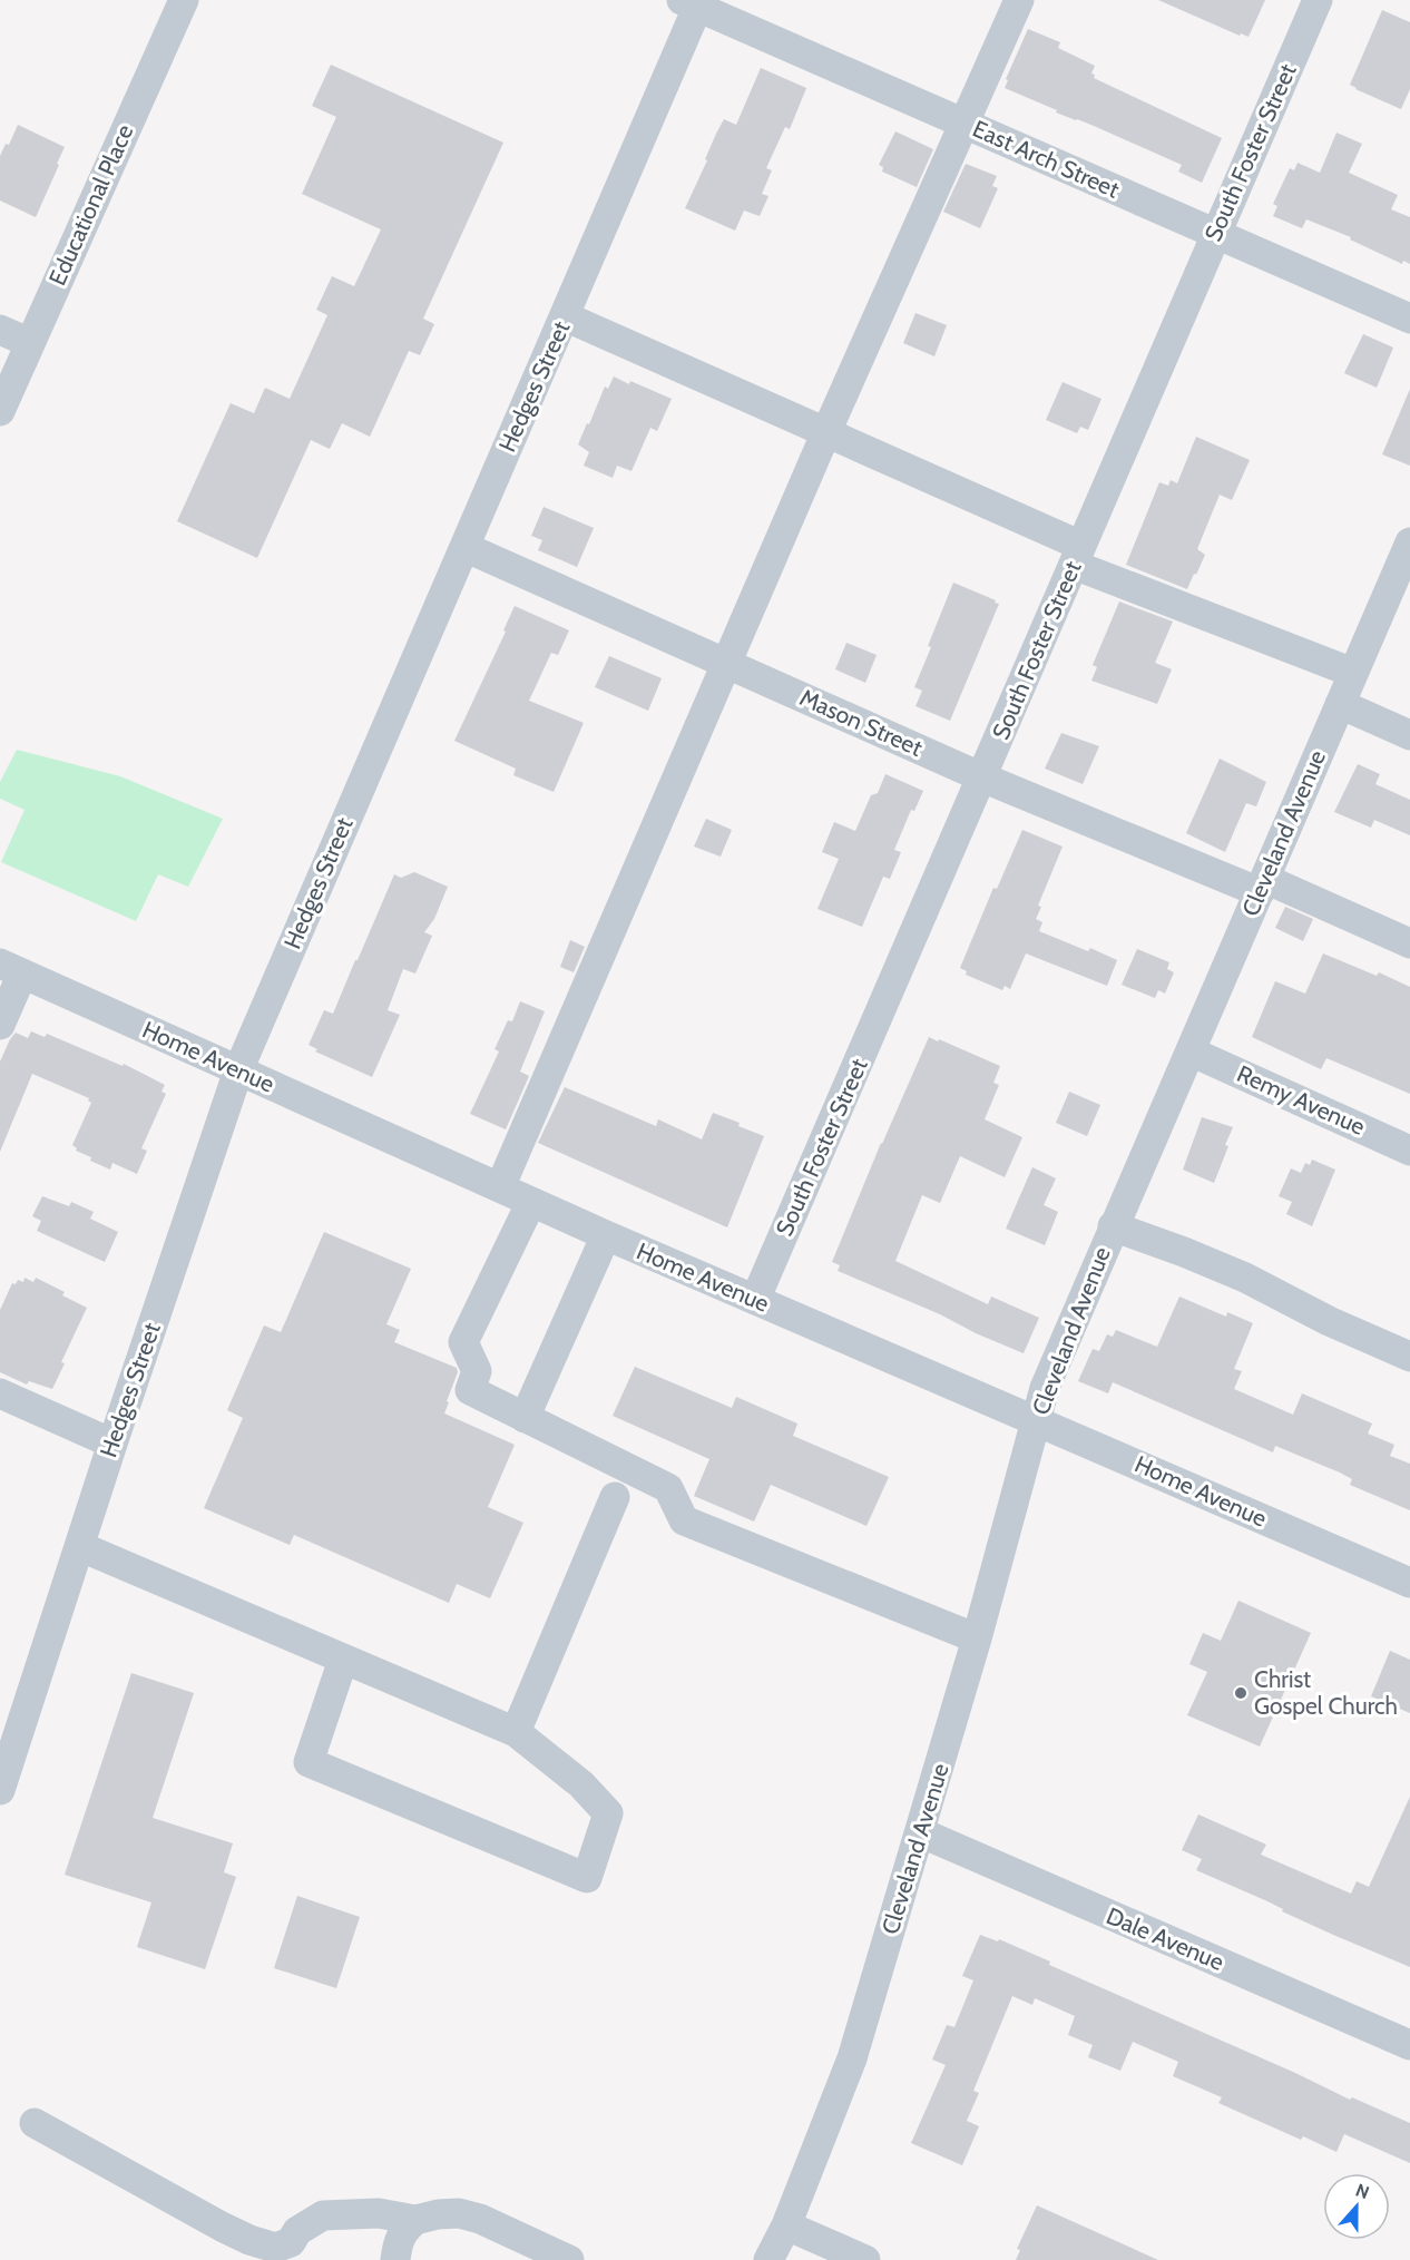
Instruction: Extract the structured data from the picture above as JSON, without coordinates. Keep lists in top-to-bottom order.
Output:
{
  "streets": {
    "street": [
      "South Foster Street",
      "East Arch Street",
      "Educational Place",
      "Hedges Street",
      "Mason Street",
      "Cleveland Avenue",
      "Home Avenue",
      "Remy Avenue",
      "Dale Avenue"
    ]
  },
  "crossings": [
    ["South Foster Street", "East Arch Street"],
    ["South Foster Street", "Mason Street"],
    ["South Foster Street", "Home Avenue"],
    ["East Arch Street", "Hedges Street"],
    ["Hedges Street", "Mason Street"],
    ["Hedges Street", "Home Avenue"],
    ["Mason Street", "Cleveland Avenue"],
    ["Cleveland Avenue", "Home Avenue"],
    ["Cleveland Avenue", "Remy Avenue"],
    ["Cleveland Avenue", "Dale Avenue"]
  ],
  "places": ["Christ Gospel Church"],
  "north": "top"
}
